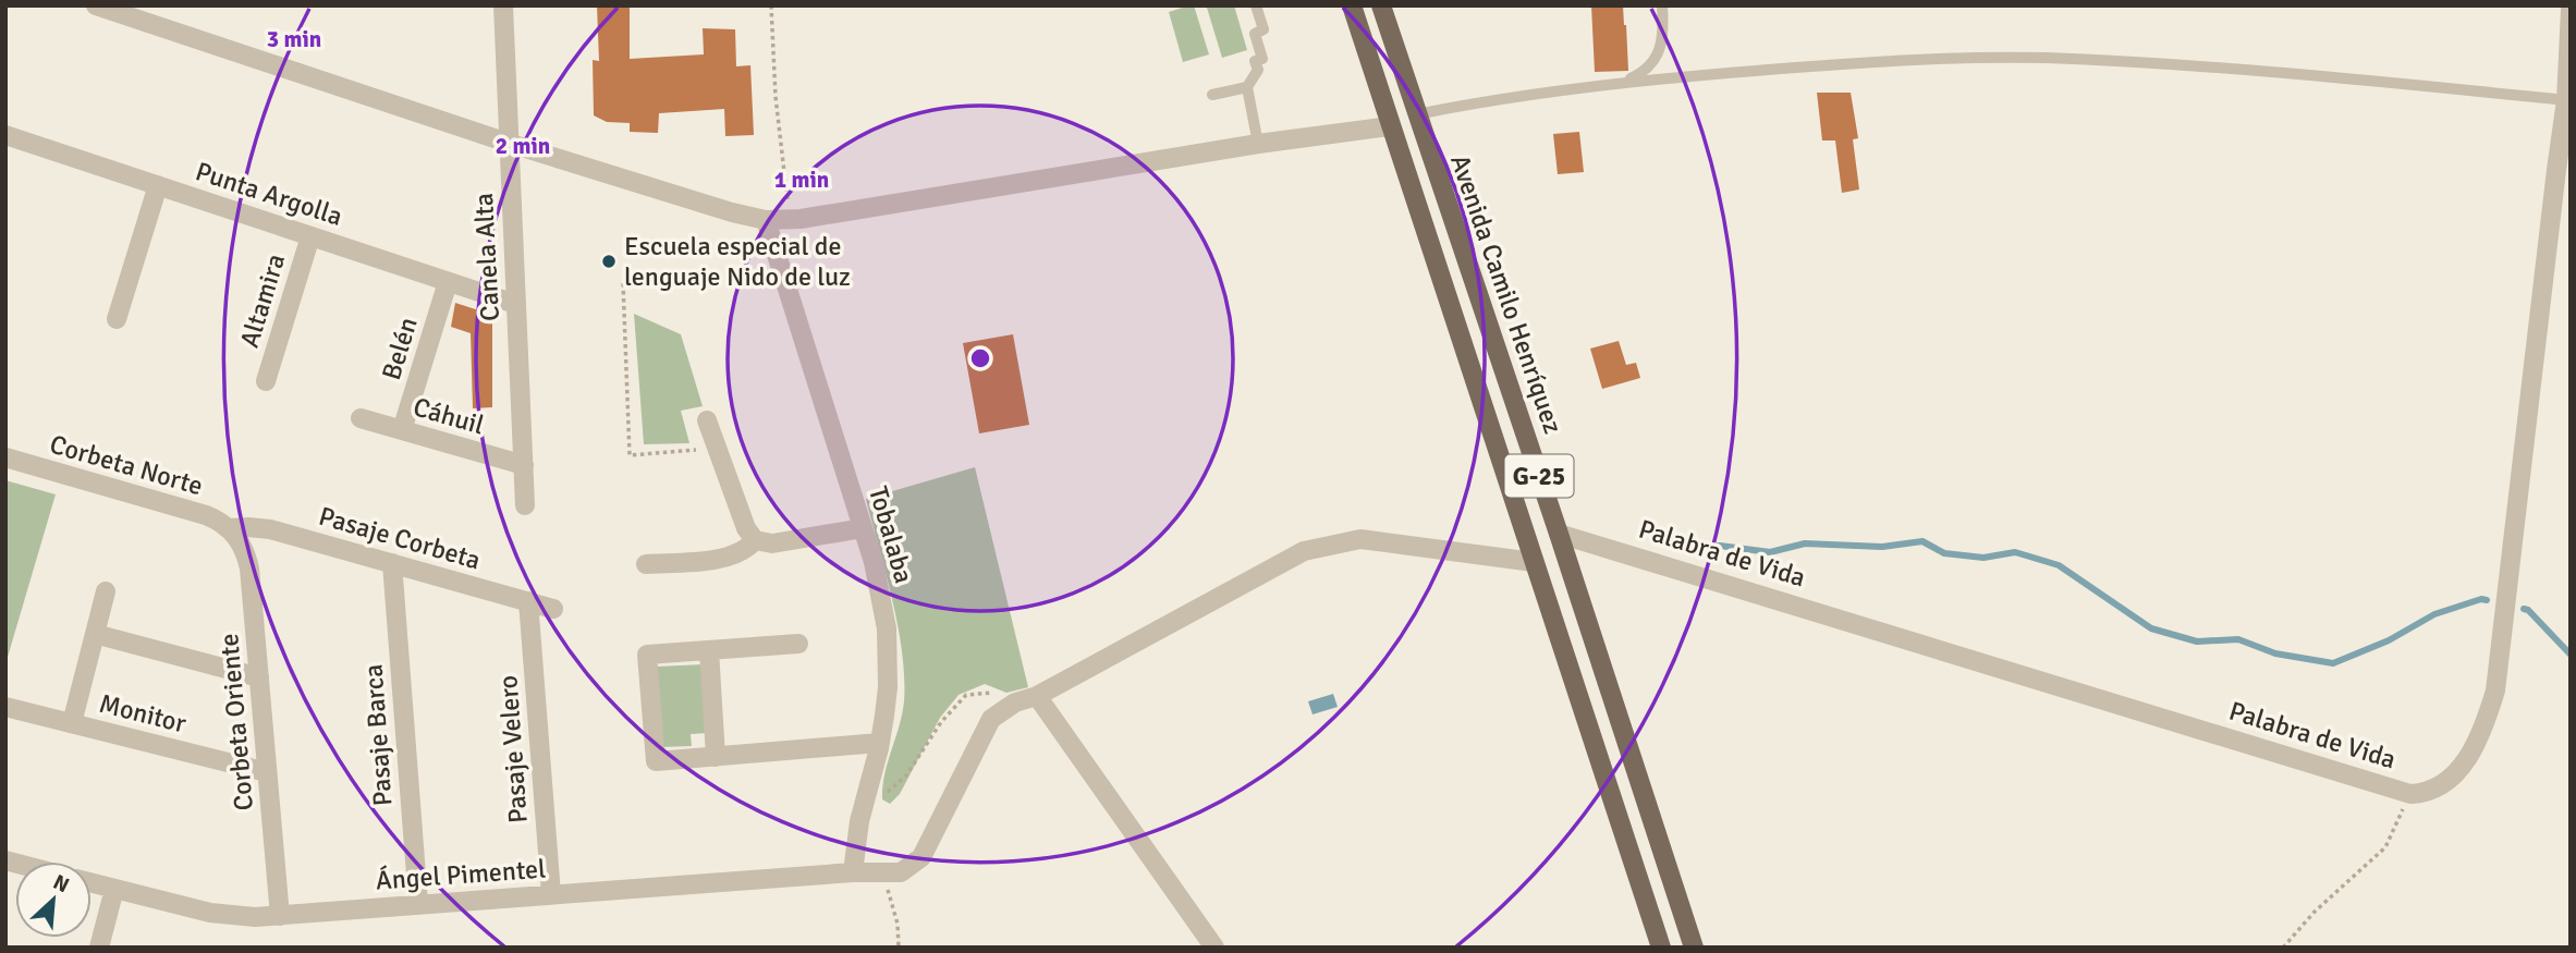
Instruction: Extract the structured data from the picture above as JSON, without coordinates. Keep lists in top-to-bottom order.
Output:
{
  "streets": {
    "main road": ["Avenida Camilo Henríquez", "G-25"],
    "street": [
      "Punta Argolla",
      "Canela Alta",
      "Altamira",
      "Belén",
      "Cáhuil",
      "Corbeta Norte",
      "Tobalaba",
      "Pasaje Corbeta",
      "Palabra de Vida",
      "Monitor",
      "Corbeta Oriente",
      "Pasaje Barca",
      "Pasaje Velero",
      "Ángel Pimentel"
    ]
  },
  "crossings": [
    ["Punta Argolla", "Canela Alta"],
    ["Punta Argolla", "Altamira"],
    ["Punta Argolla", "Belén"],
    ["Canela Alta", "Cáhuil"],
    ["Avenida Camilo Henríquez", "Palabra de Vida"],
    ["Belén", "Cáhuil"],
    ["Corbeta Norte", "Pasaje Corbeta"],
    ["Corbeta Norte", "Corbeta Oriente"],
    ["Tobalaba", "Ángel Pimentel"],
    ["Pasaje Corbeta", "Corbeta Oriente"],
    ["Pasaje Corbeta", "Pasaje Barca"],
    ["Pasaje Corbeta", "Pasaje Velero"],
    ["Monitor", "Corbeta Oriente"],
    ["Corbeta Oriente", "Ángel Pimentel"],
    ["Pasaje Barca", "Ángel Pimentel"],
    ["Pasaje Velero", "Ángel Pimentel"]
  ],
  "places": ["Escuela especial de lenguaje Nido de luz"],
  "north": "top right",
  "rings": ["3 min", "2 min", "1 min"]
}
